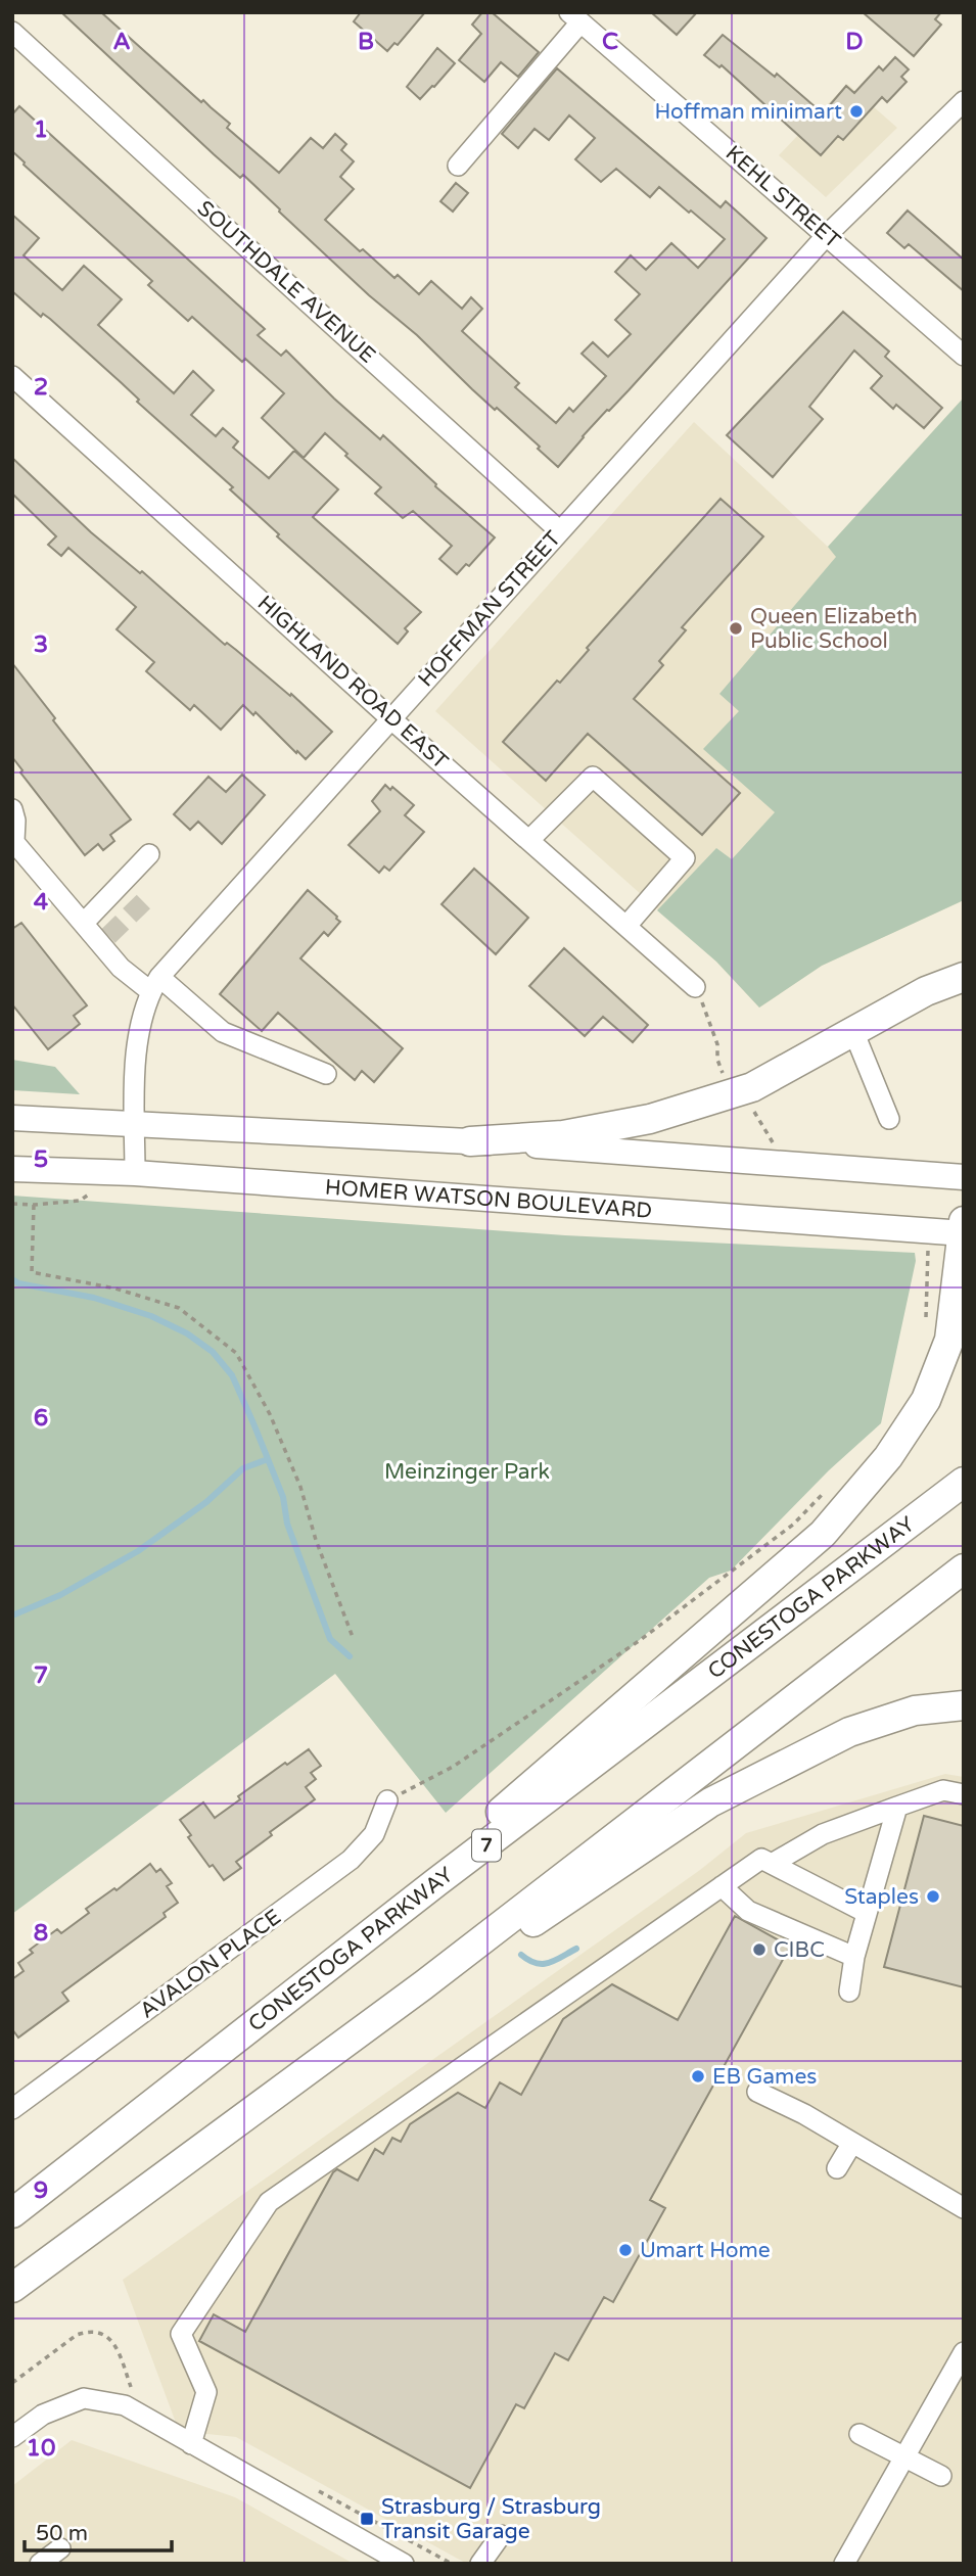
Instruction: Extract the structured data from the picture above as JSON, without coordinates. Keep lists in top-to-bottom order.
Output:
{
  "streets": {
    "highway": ["CONESTOGA PARKWAY", "7"],
    "main road": ["HOMER WATSON BOULEVARD"],
    "street": [
      "KEHL STREET",
      "SOUTHDALE AVENUE",
      "HOFFMAN STREET",
      "HIGHLAND ROAD EAST",
      "AVALON PLACE"
    ]
  },
  "crossings": [
    ["KEHL STREET", "HOFFMAN STREET"],
    ["SOUTHDALE AVENUE", "HOFFMAN STREET"],
    ["HOFFMAN STREET", "HIGHLAND ROAD EAST"],
    ["HOFFMAN STREET", "HOMER WATSON BOULEVARD"]
  ],
  "parks": ["Meinzinger Park"],
  "places": {
    "other": [
      "Hoffman minimart",
      "Queen Elizabeth Public School",
      "Staples",
      "CIBC",
      "EB Games",
      "Umart Home"
    ],
    "transit": ["Strasburg / Strasburg Transit Garage"]
  },
  "scale_bar": "50 m",
  "grid": {
    "columns": [
      "A",
      "B",
      "C",
      "D"
    ],
    "rows": [
      "1",
      "2",
      "3",
      "4",
      "5",
      "6",
      "7",
      "8",
      "9",
      "10"
    ]
  }
}
